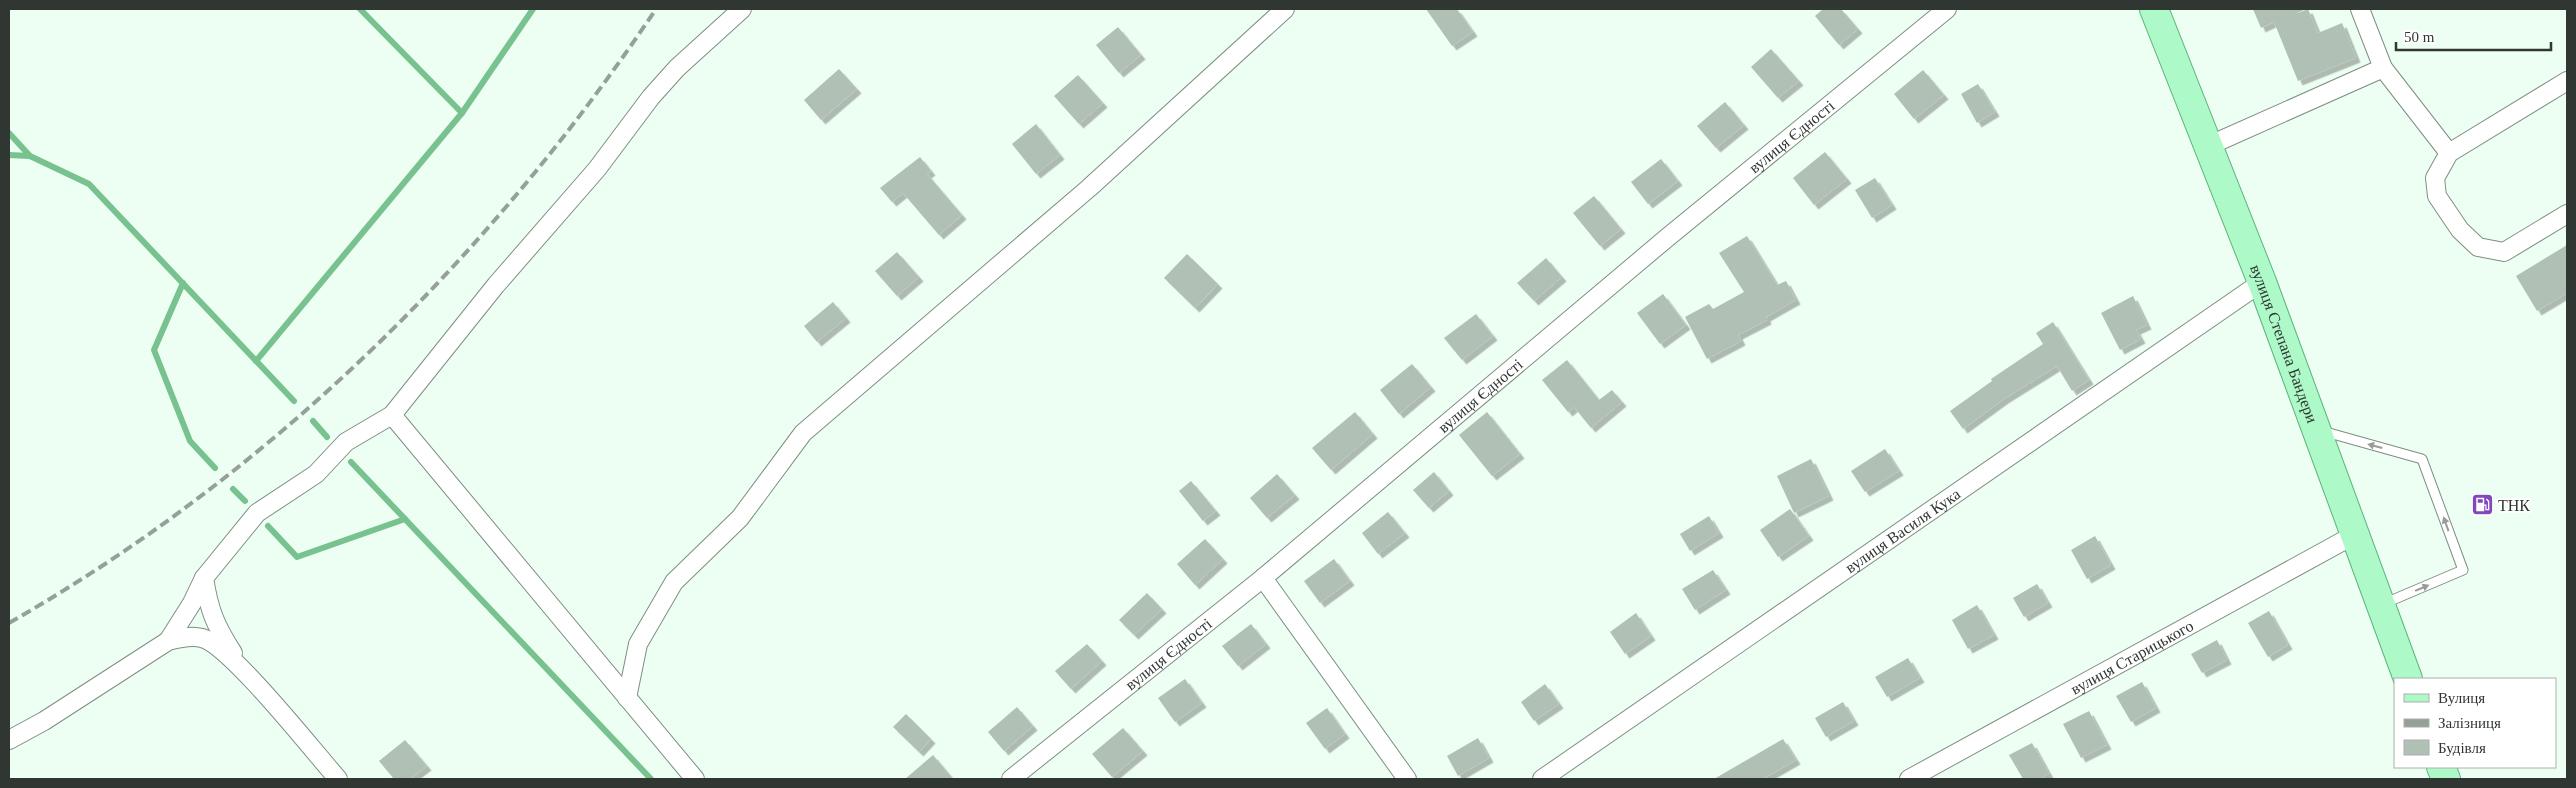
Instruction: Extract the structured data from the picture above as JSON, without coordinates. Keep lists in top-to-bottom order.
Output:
{
  "streets": {
    "main road": ["вулиця Степана Бандери"],
    "street": ["вулиця Єдності", "вулиця Василя Кука", "вулиця Старицького"]
  },
  "crossings": [
    ["вулиця Степана Бандери", "вулиця Василя Кука"],
    ["вулиця Степана Бандери", "вулиця Старицького"]
  ],
  "places": {
    "fuel station": ["ТНК"]
  },
  "legend": ["Вулиця", "Залізниця", "Будівля"],
  "scale_bar": "50 m"
}
